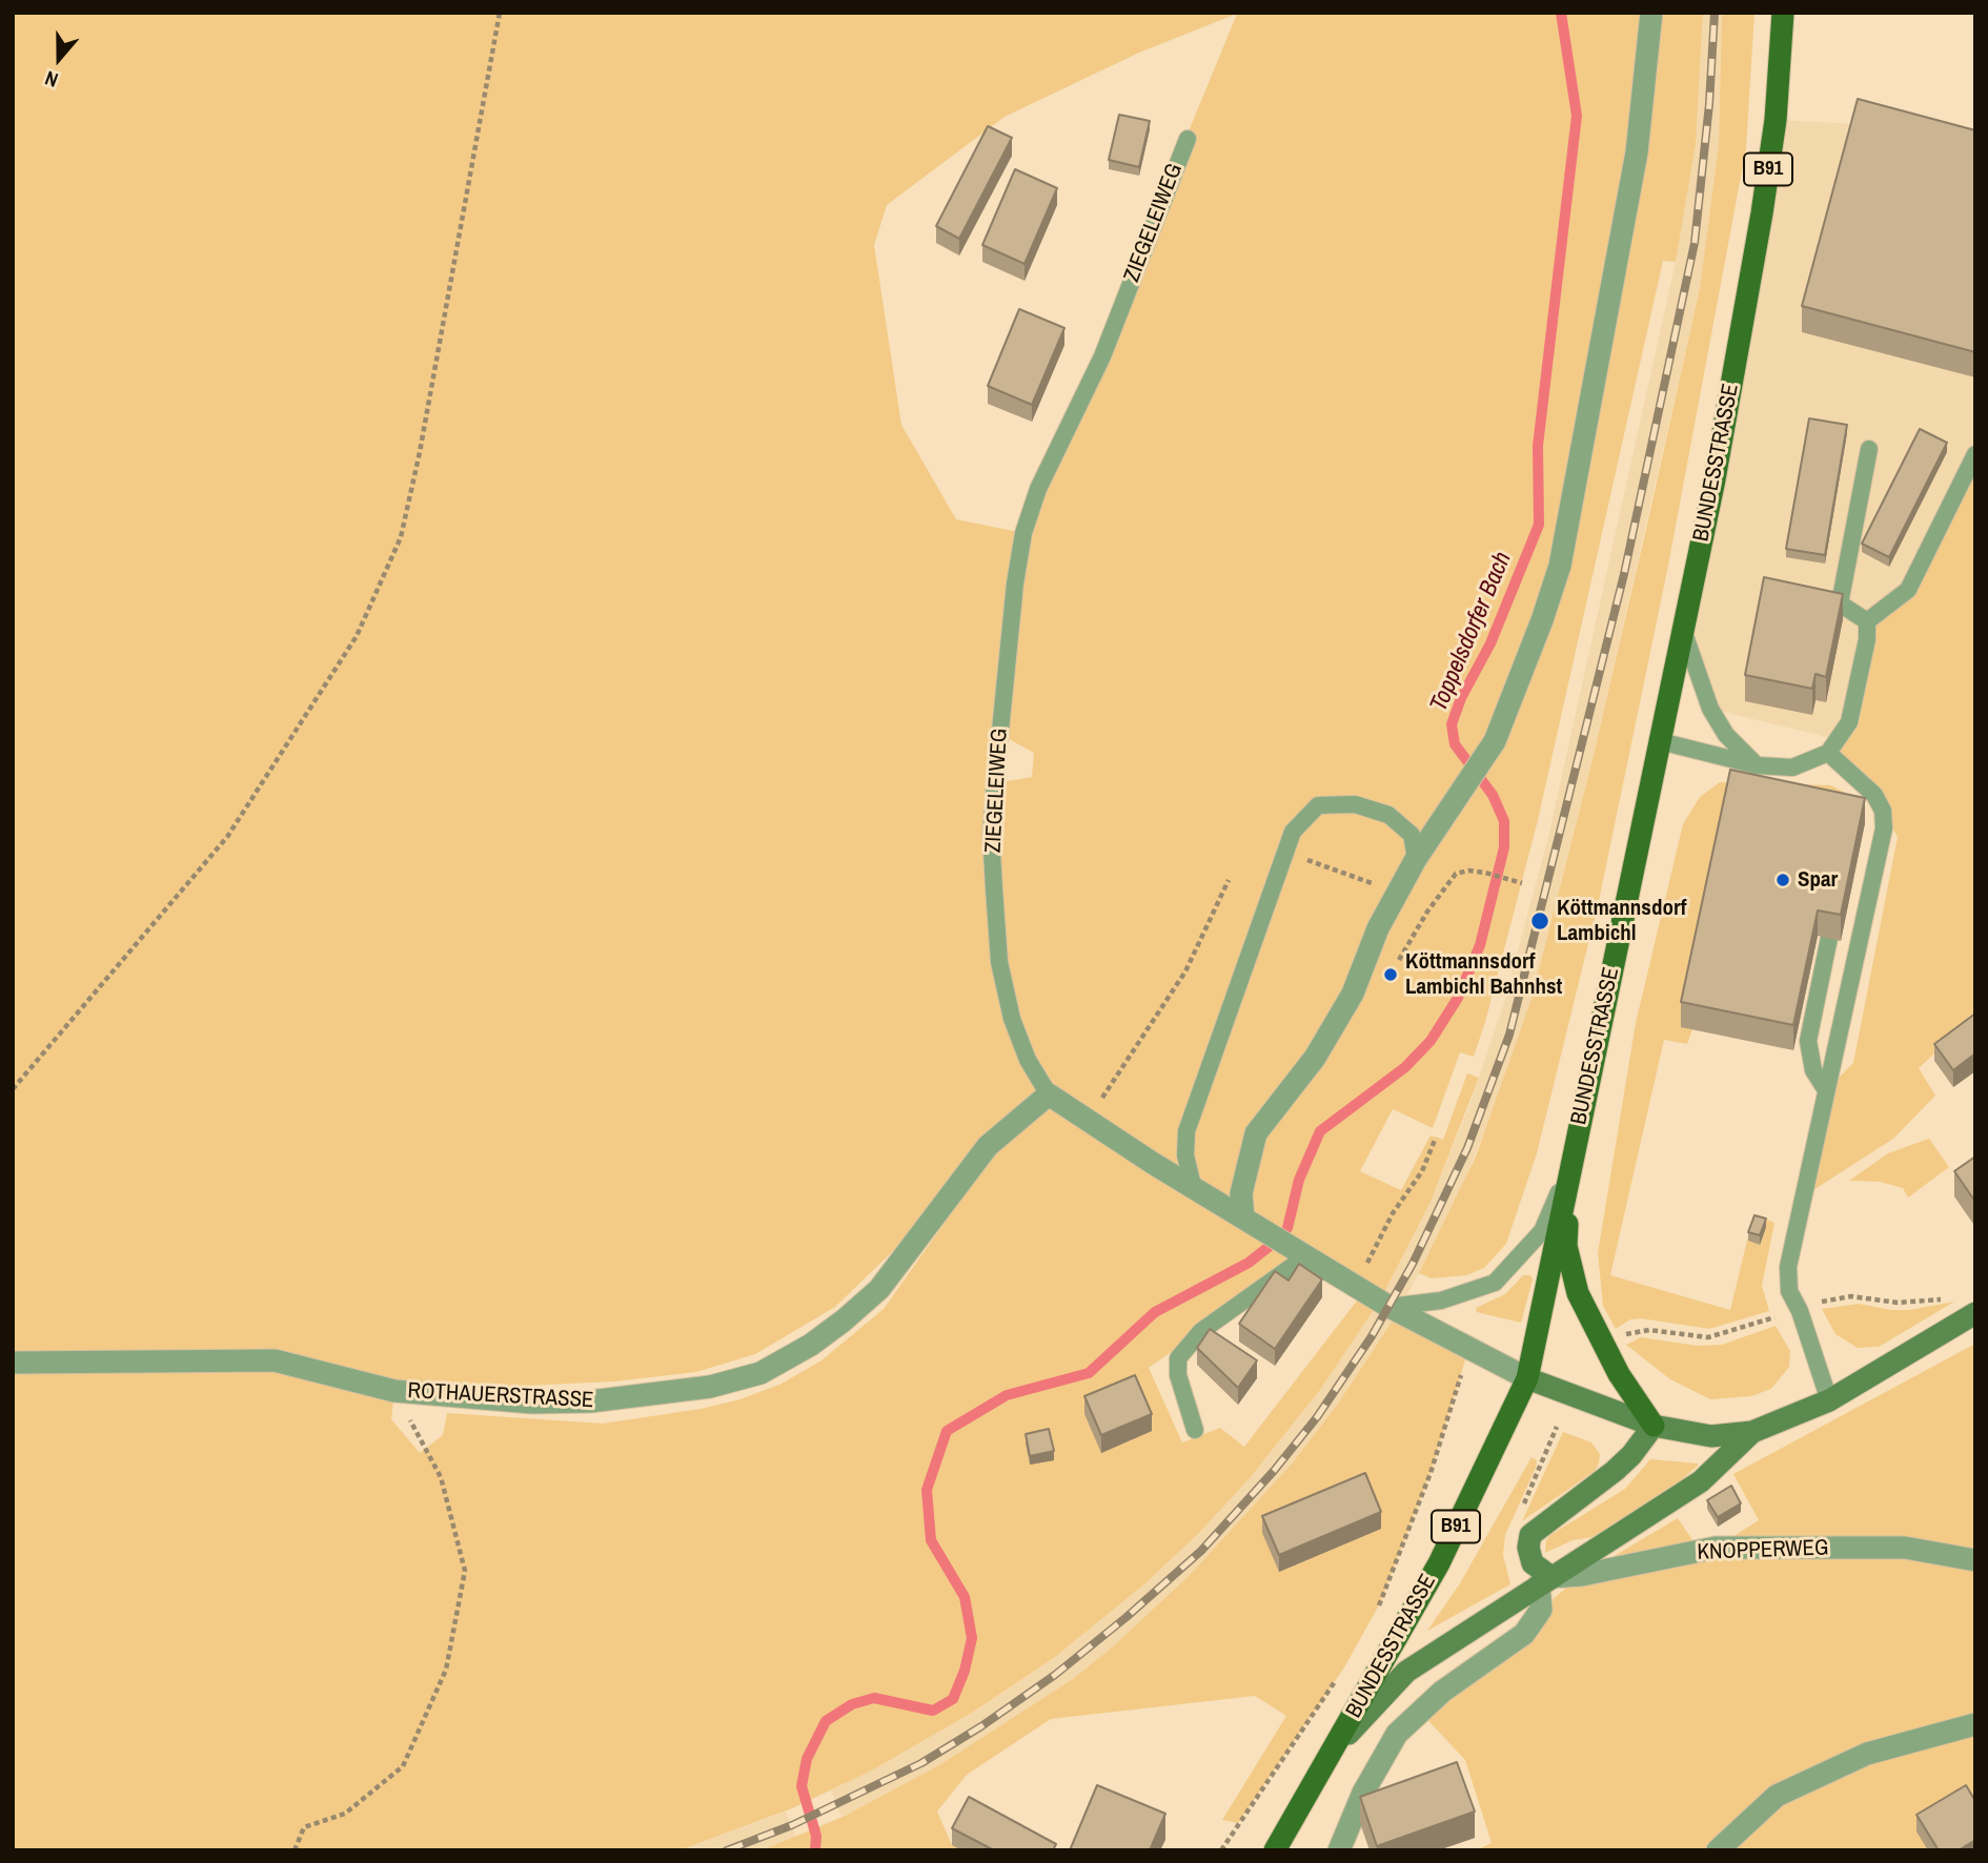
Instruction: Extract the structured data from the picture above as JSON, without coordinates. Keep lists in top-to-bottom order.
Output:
{
  "streets": {
    "main road": ["B91", "BUNDESSTRASSE"],
    "street": ["ZIEGELEIWEG", "ROTHAUERSTRASSE", "KNOPPERWEG"]
  },
  "crossings": [
    ["ZIEGELEIWEG", "BUNDESSTRASSE"],
    ["ZIEGELEIWEG", "ROTHAUERSTRASSE"]
  ],
  "water": ["Toppelsdorfer Bach"],
  "places": ["Spar", "Köttmannsdorf Lambichl", "Köttmannsdorf Lambichl Bahnhst"],
  "north": "bottom"
}
